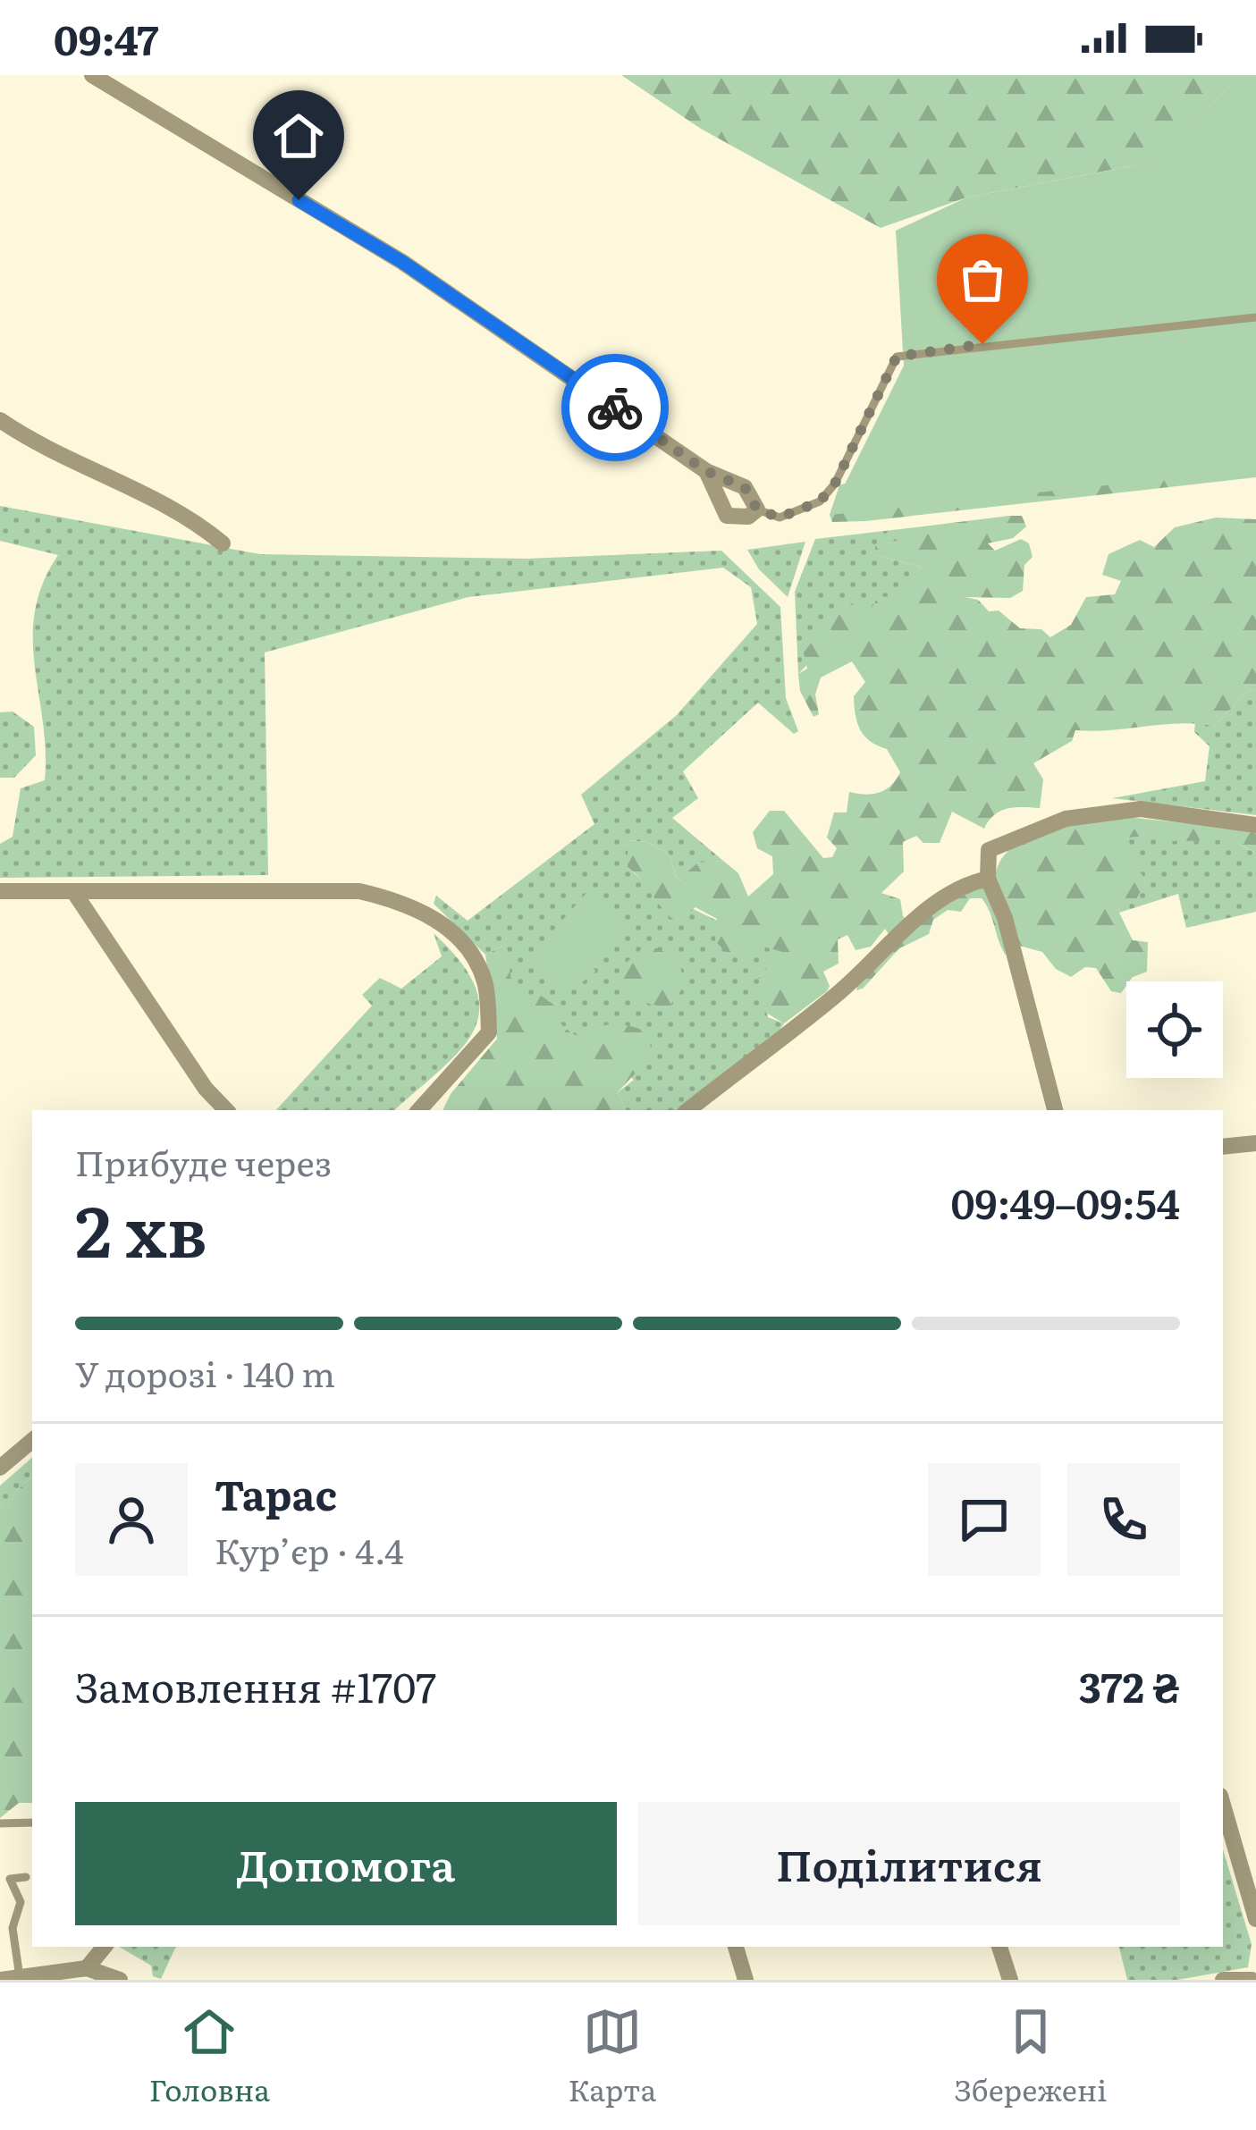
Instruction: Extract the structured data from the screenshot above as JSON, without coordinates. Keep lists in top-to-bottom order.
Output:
{
  "page": {
    "status": "09:47",
    "heading": ["2 хв", "Прибуде через", "09:49–09:54"],
    "panel": [
      "Тарас",
      "Кур’єр · 4.4",
      "Замовлення #1707",
      "372 ₴"
    ],
    "bar": "У дорозі · 140 m",
    "buttons": ["Допомога", "Поділитися"],
    "tabs": ["Головна", "Карта", "Збережені"]
  }
}
